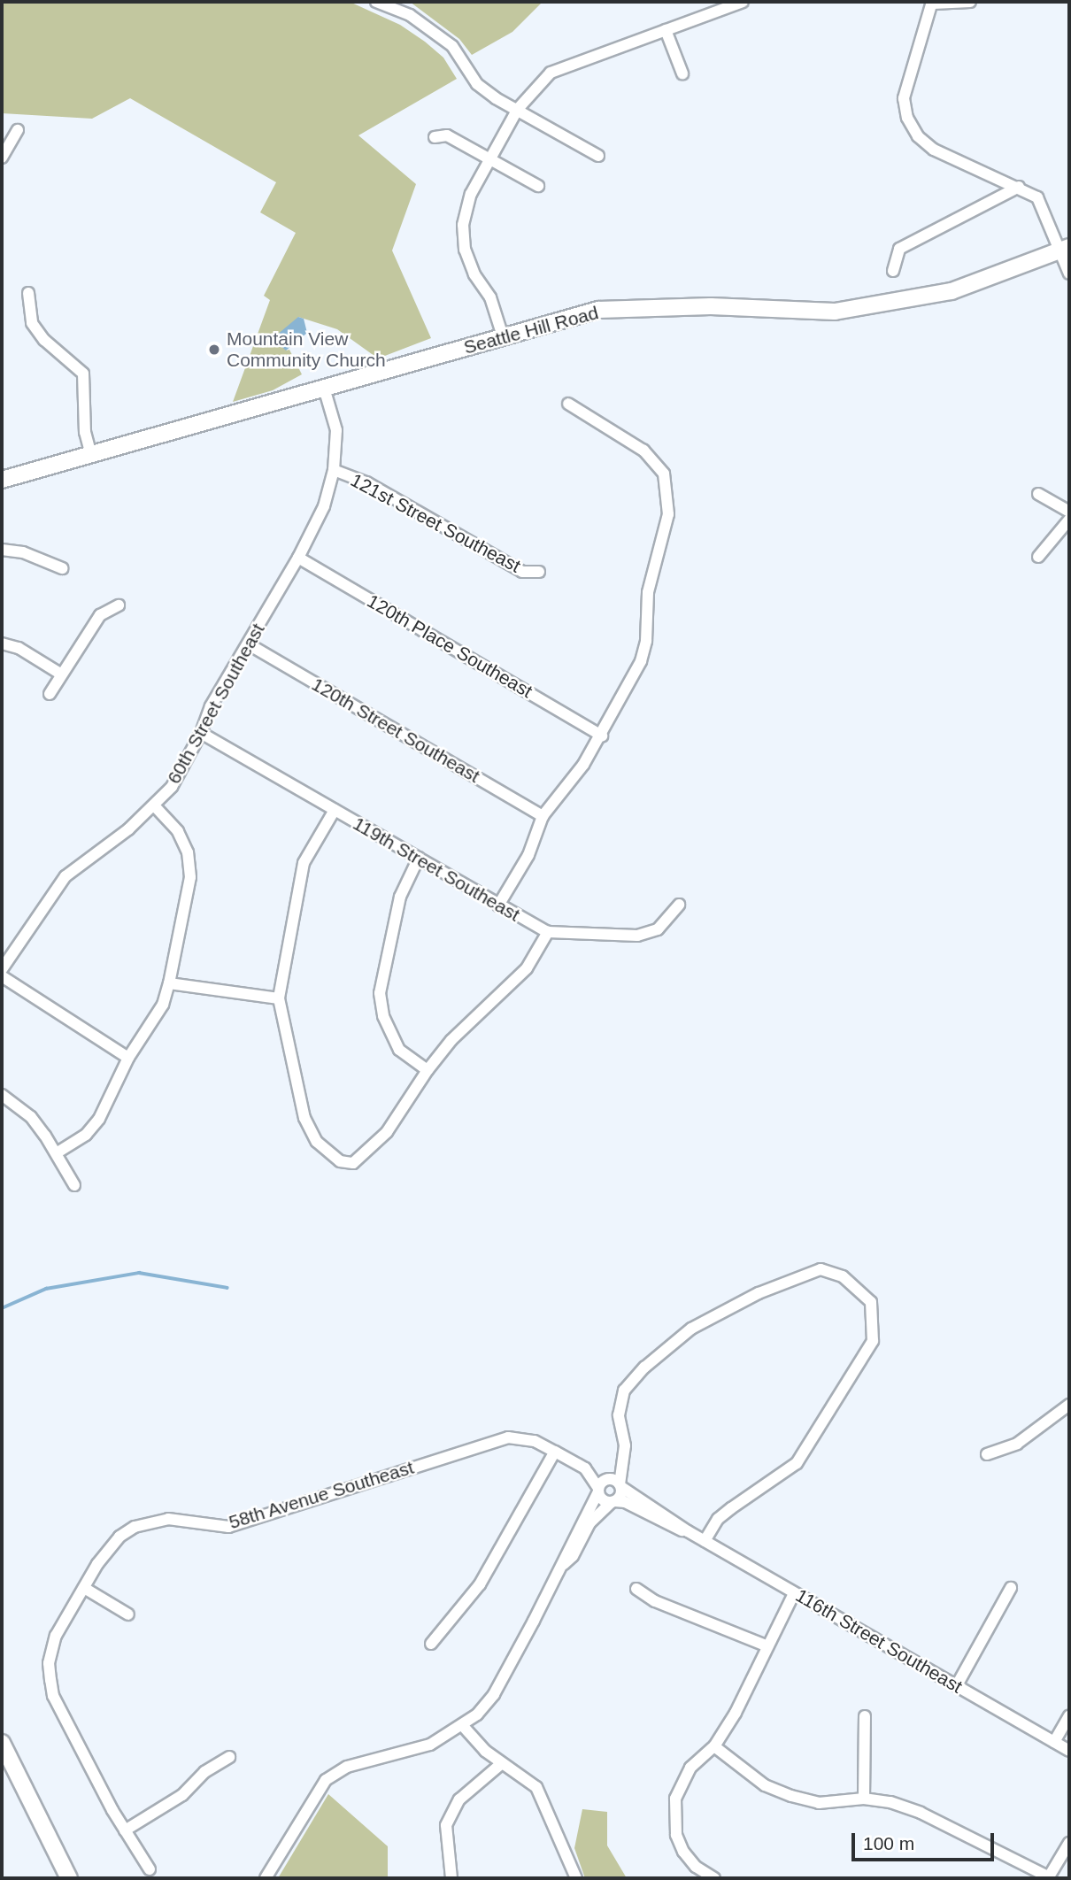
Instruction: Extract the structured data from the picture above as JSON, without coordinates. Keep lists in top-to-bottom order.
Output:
{
  "streets": {
    "main road": ["Seattle Hill Road"],
    "street": [
      "121st Street Southeast",
      "120th Place Southeast",
      "60th Street Southeast",
      "120th Street Southeast",
      "119th Street Southeast",
      "58th Avenue Southeast",
      "116th Street Southeast"
    ]
  },
  "crossings": [
    ["Seattle Hill Road", "60th Street Southeast"],
    ["121st Street Southeast", "60th Street Southeast"],
    ["120th Place Southeast", "60th Street Southeast"],
    ["60th Street Southeast", "120th Street Southeast"],
    ["60th Street Southeast", "119th Street Southeast"],
    ["58th Avenue Southeast", "116th Street Southeast"]
  ],
  "places": ["Mountain View Community Church"],
  "scale_bar": "100 m"
}
